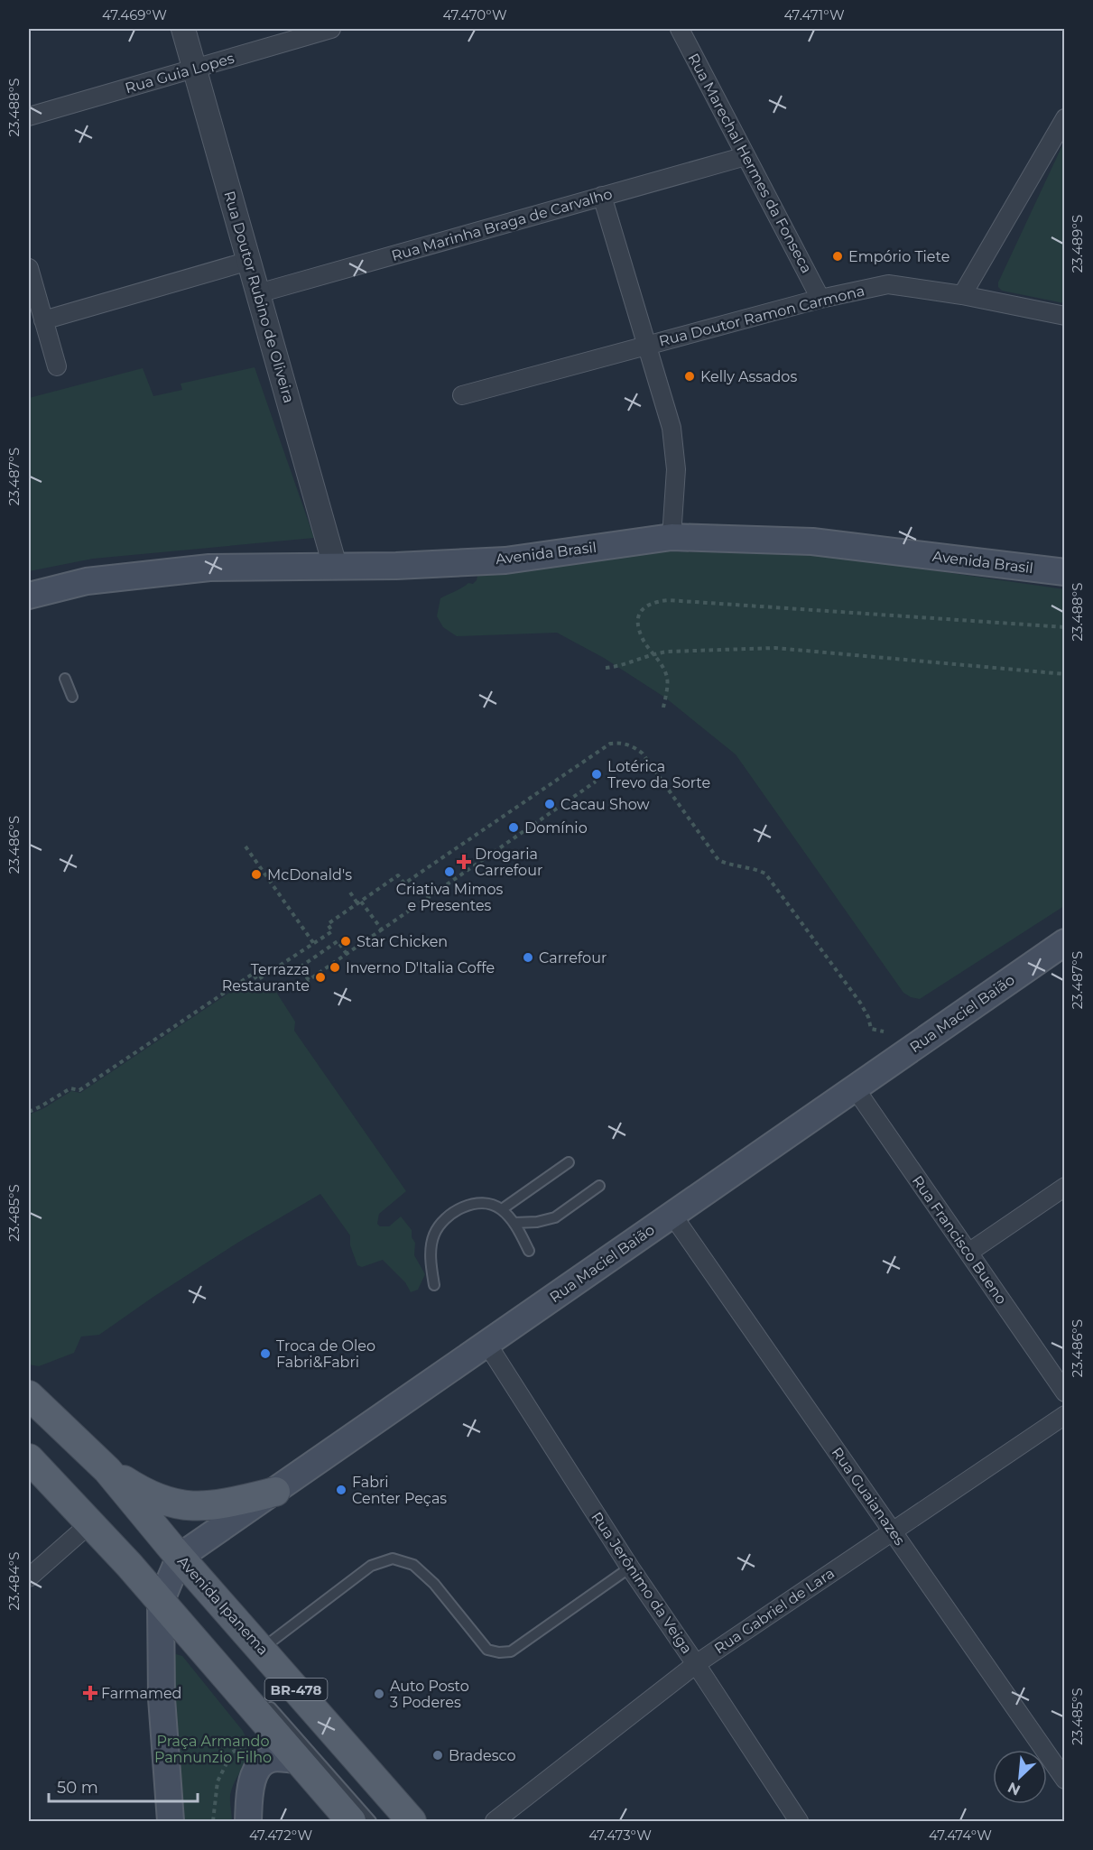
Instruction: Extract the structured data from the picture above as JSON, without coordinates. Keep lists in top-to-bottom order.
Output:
{
  "streets": {
    "main road": [
      "Avenida Brasil",
      "Rua Maciel Baião",
      "Avenida Ipanema",
      "BR-478"
    ],
    "street": [
      "Rua Guia Lopes",
      "Rua Marechal Hermes da Fonseca",
      "Rua Marinha Braga de Carvalho",
      "Rua Doutor Rubino de Oliveira",
      "Rua Doutor Ramon Carmona",
      "Rua Francisco Bueno",
      "Rua Guaianazes",
      "Rua Jerônimo da Veiga",
      "Rua Gabriel de Lara"
    ]
  },
  "crossings": [
    ["Rua Guia Lopes", "Rua Doutor Rubino de Oliveira"],
    ["Rua Marechal Hermes da Fonseca", "Rua Marinha Braga de Carvalho"],
    ["Rua Marechal Hermes da Fonseca", "Rua Doutor Ramon Carmona"],
    ["Rua Marinha Braga de Carvalho", "Rua Doutor Rubino de Oliveira"],
    ["Rua Doutor Rubino de Oliveira", "Avenida Brasil"],
    ["Rua Maciel Baião", "Rua Francisco Bueno"],
    ["Rua Maciel Baião", "Rua Guaianazes"],
    ["Rua Maciel Baião", "Rua Jerônimo da Veiga"],
    ["Rua Maciel Baião", "Avenida Ipanema"],
    ["Rua Guaianazes", "Rua Gabriel de Lara"],
    ["Rua Jerônimo da Veiga", "Rua Gabriel de Lara"]
  ],
  "parks": ["Praça Armando Pannunzio Filho"],
  "places": {
    "other": [
      "Empório Tiete",
      "Kelly Assados",
      "Lotérica Trevo da Sorte",
      "Cacau Show",
      "Domínio",
      "Criativa Mimos e Presentes",
      "McDonald's",
      "Star Chicken",
      "Carrefour",
      "Inverno D'Italia Coffe",
      "Terrazza Restaurante",
      "Troca de Oleo Fabri&Fabri",
      "Fabri Center Peças",
      "Auto Posto 3 Poderes",
      "Bradesco"
    ],
    "health": ["Drogaria Carrefour", "Farmamed"]
  },
  "scale_bar": "50 m",
  "north": "bottom left",
  "coordinates": [
    "47.469°W",
    "47.470°W",
    "47.471°W",
    "23.488°S",
    "23.489°S",
    "23.487°S",
    "23.486°S",
    "23.485°S",
    "23.484°S",
    "47.472°W",
    "47.473°W",
    "47.474°W"
  ]
}
